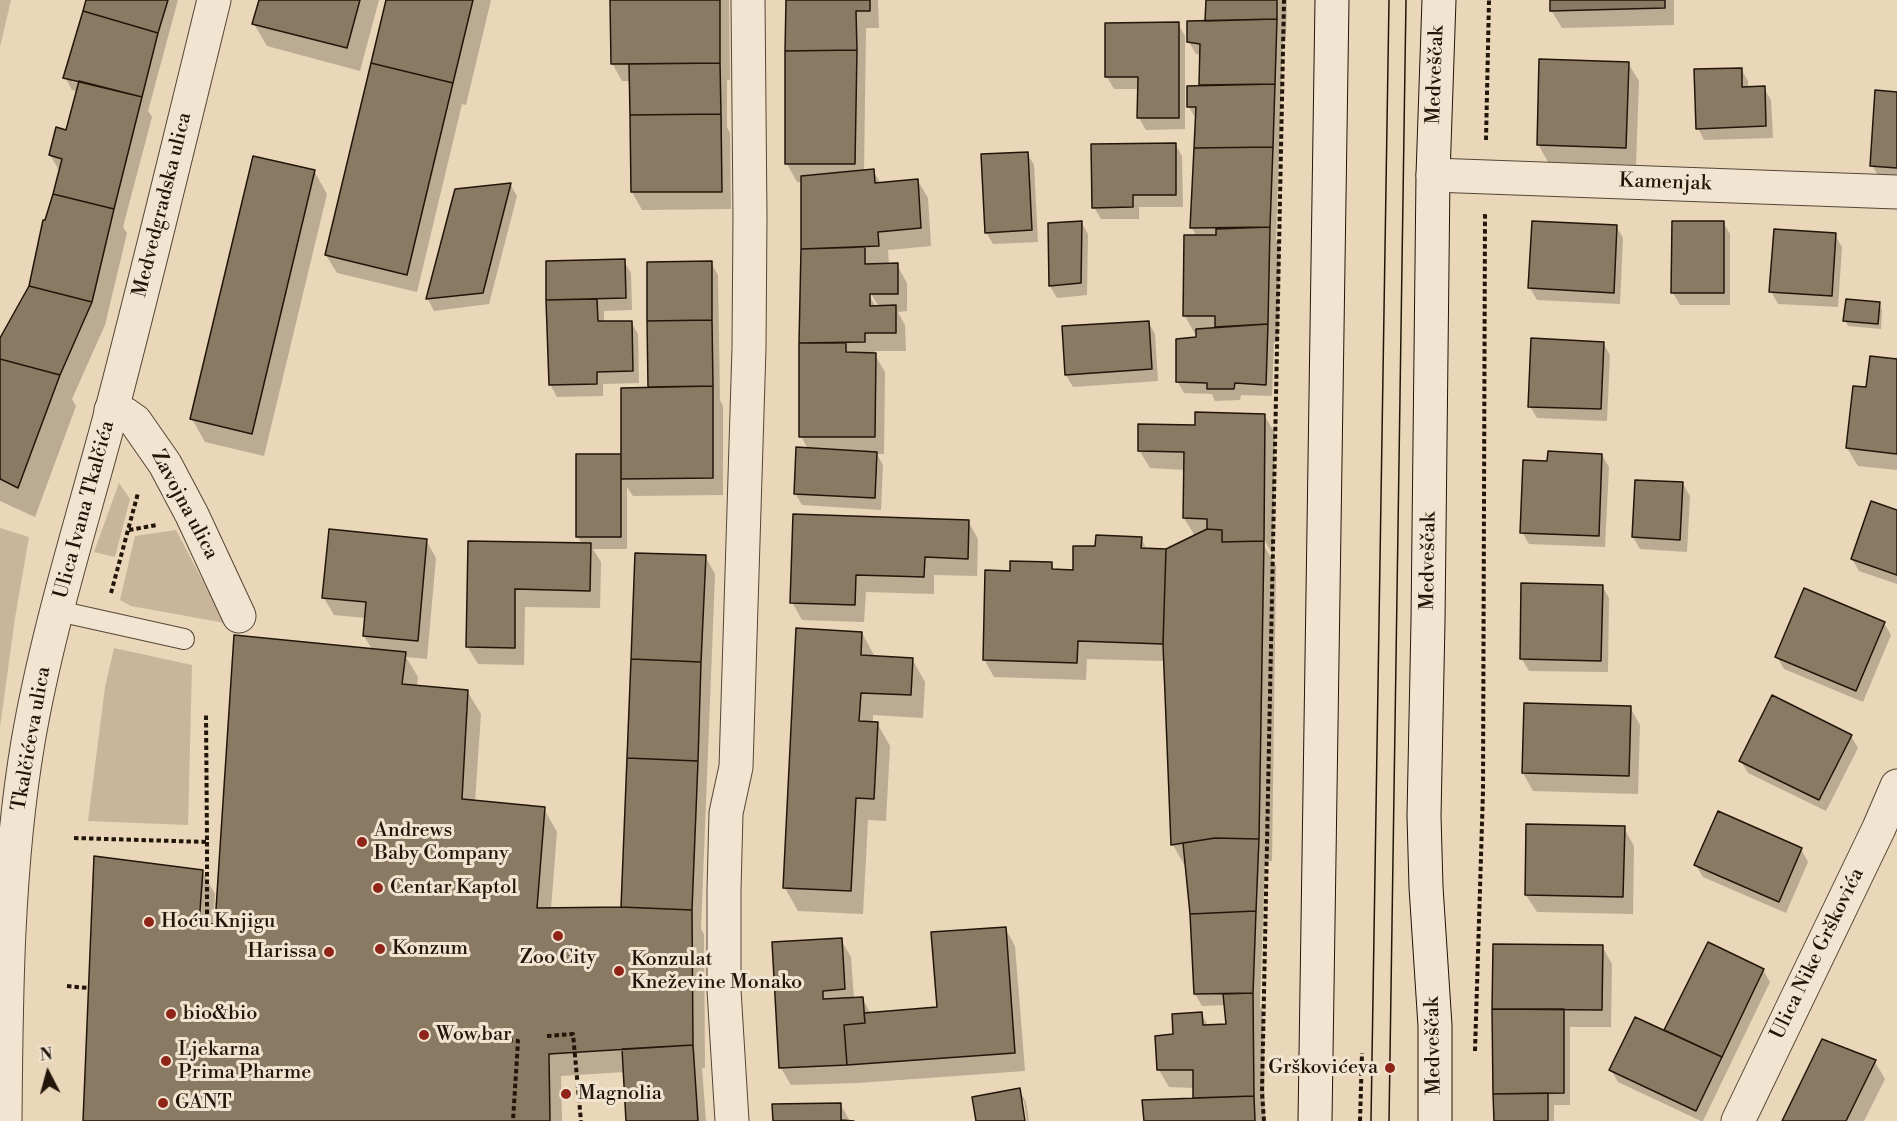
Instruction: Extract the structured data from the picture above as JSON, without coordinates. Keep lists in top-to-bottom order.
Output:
{
  "streets": {
    "street": [
      "Medveščak",
      "Kamenjak",
      "Medvedgradska ulica",
      "Zavojna ulica",
      "Ulica Ivana Tkalčića",
      "Tkalčićeva ulica",
      "Ulica Nike Grškovića"
    ]
  },
  "crossings": [
    ["Medveščak", "Kamenjak"],
    ["Medvedgradska ulica", "Zavojna ulica"],
    ["Medvedgradska ulica", "Ulica Ivana Tkalčića"],
    ["Zavojna ulica", "Ulica Ivana Tkalčića"],
    ["Ulica Ivana Tkalčića", "Tkalčićeva ulica"]
  ],
  "places": [
    "Andrews Baby Company",
    "Centar Kaptol",
    "Hoću Knjigu",
    "Zoo City",
    "Konzum",
    "Harissa",
    "Konzulat Kneževine Monako",
    "bio&bio",
    "Wow bar",
    "Ljekarna Prima Pharme",
    "Grškovićeva",
    "Magnolia",
    "GANT"
  ],
  "north": "top"
}
